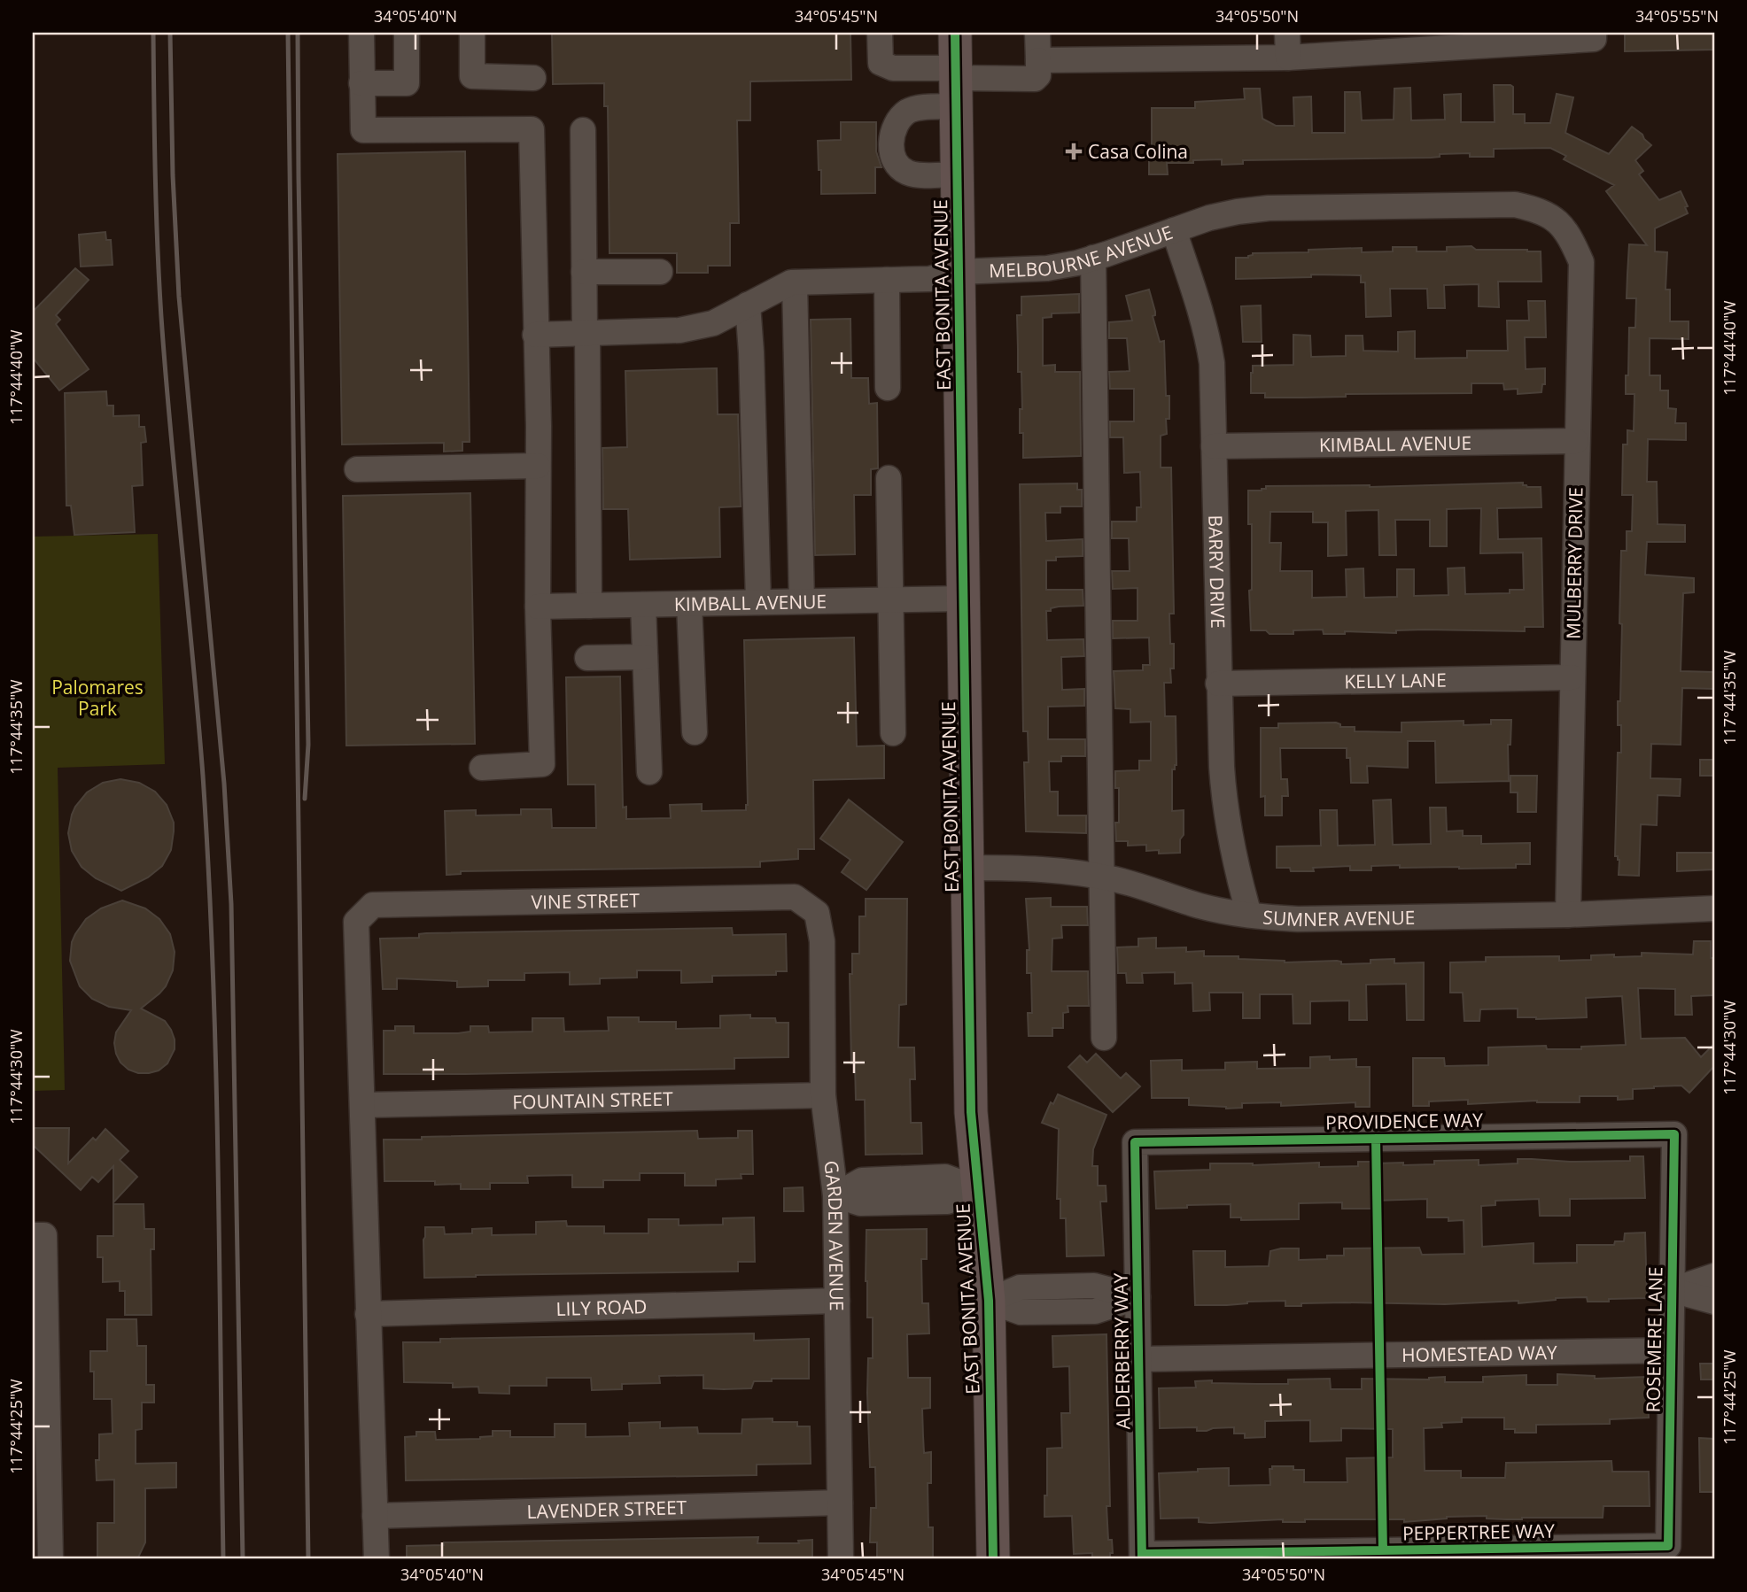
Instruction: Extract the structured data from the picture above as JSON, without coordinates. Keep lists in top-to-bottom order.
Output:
{
  "streets": {
    "main road": ["EAST BONITA AVENUE"],
    "street": [
      "MELBOURNE AVENUE",
      "KIMBALL AVENUE",
      "MULBERRY DRIVE",
      "BARRY DRIVE",
      "KELLY LANE",
      "VINE STREET",
      "SUMNER AVENUE",
      "FOUNTAIN STREET",
      "PROVIDENCE WAY",
      "GARDEN AVENUE",
      "LILY ROAD",
      "ROSEMERE LANE",
      "ALDERBERRY WAY",
      "HOMESTEAD WAY",
      "LAVENDER STREET",
      "PEPPERTREE WAY"
    ]
  },
  "crossings": [
    ["MELBOURNE AVENUE", "EAST BONITA AVENUE"],
    ["MELBOURNE AVENUE", "MULBERRY DRIVE"],
    ["MELBOURNE AVENUE", "BARRY DRIVE"],
    ["EAST BONITA AVENUE", "KIMBALL AVENUE"],
    ["EAST BONITA AVENUE", "SUMNER AVENUE"],
    ["KIMBALL AVENUE", "MULBERRY DRIVE"],
    ["KIMBALL AVENUE", "BARRY DRIVE"],
    ["MULBERRY DRIVE", "KELLY LANE"],
    ["MULBERRY DRIVE", "SUMNER AVENUE"],
    ["BARRY DRIVE", "KELLY LANE"],
    ["BARRY DRIVE", "SUMNER AVENUE"],
    ["VINE STREET", "FOUNTAIN STREET"],
    ["VINE STREET", "GARDEN AVENUE"],
    ["FOUNTAIN STREET", "GARDEN AVENUE"],
    ["PROVIDENCE WAY", "ROSEMERE LANE"],
    ["PROVIDENCE WAY", "ALDERBERRY WAY"],
    ["GARDEN AVENUE", "LILY ROAD"],
    ["GARDEN AVENUE", "LAVENDER STREET"],
    ["ROSEMERE LANE", "HOMESTEAD WAY"],
    ["ROSEMERE LANE", "PEPPERTREE WAY"],
    ["ALDERBERRY WAY", "HOMESTEAD WAY"],
    ["ALDERBERRY WAY", "PEPPERTREE WAY"]
  ],
  "parks": ["Palomares Park"],
  "places": {
    "health": ["Casa Colina"]
  },
  "coordinates": [
    "34°05'40\"N",
    "34°05'45\"N",
    "34°05'50\"N",
    "34°05'55\"N",
    "117°44'40\"W",
    "117°44'35\"W",
    "117°44'30\"W",
    "117°44'25\"W"
  ]
}
